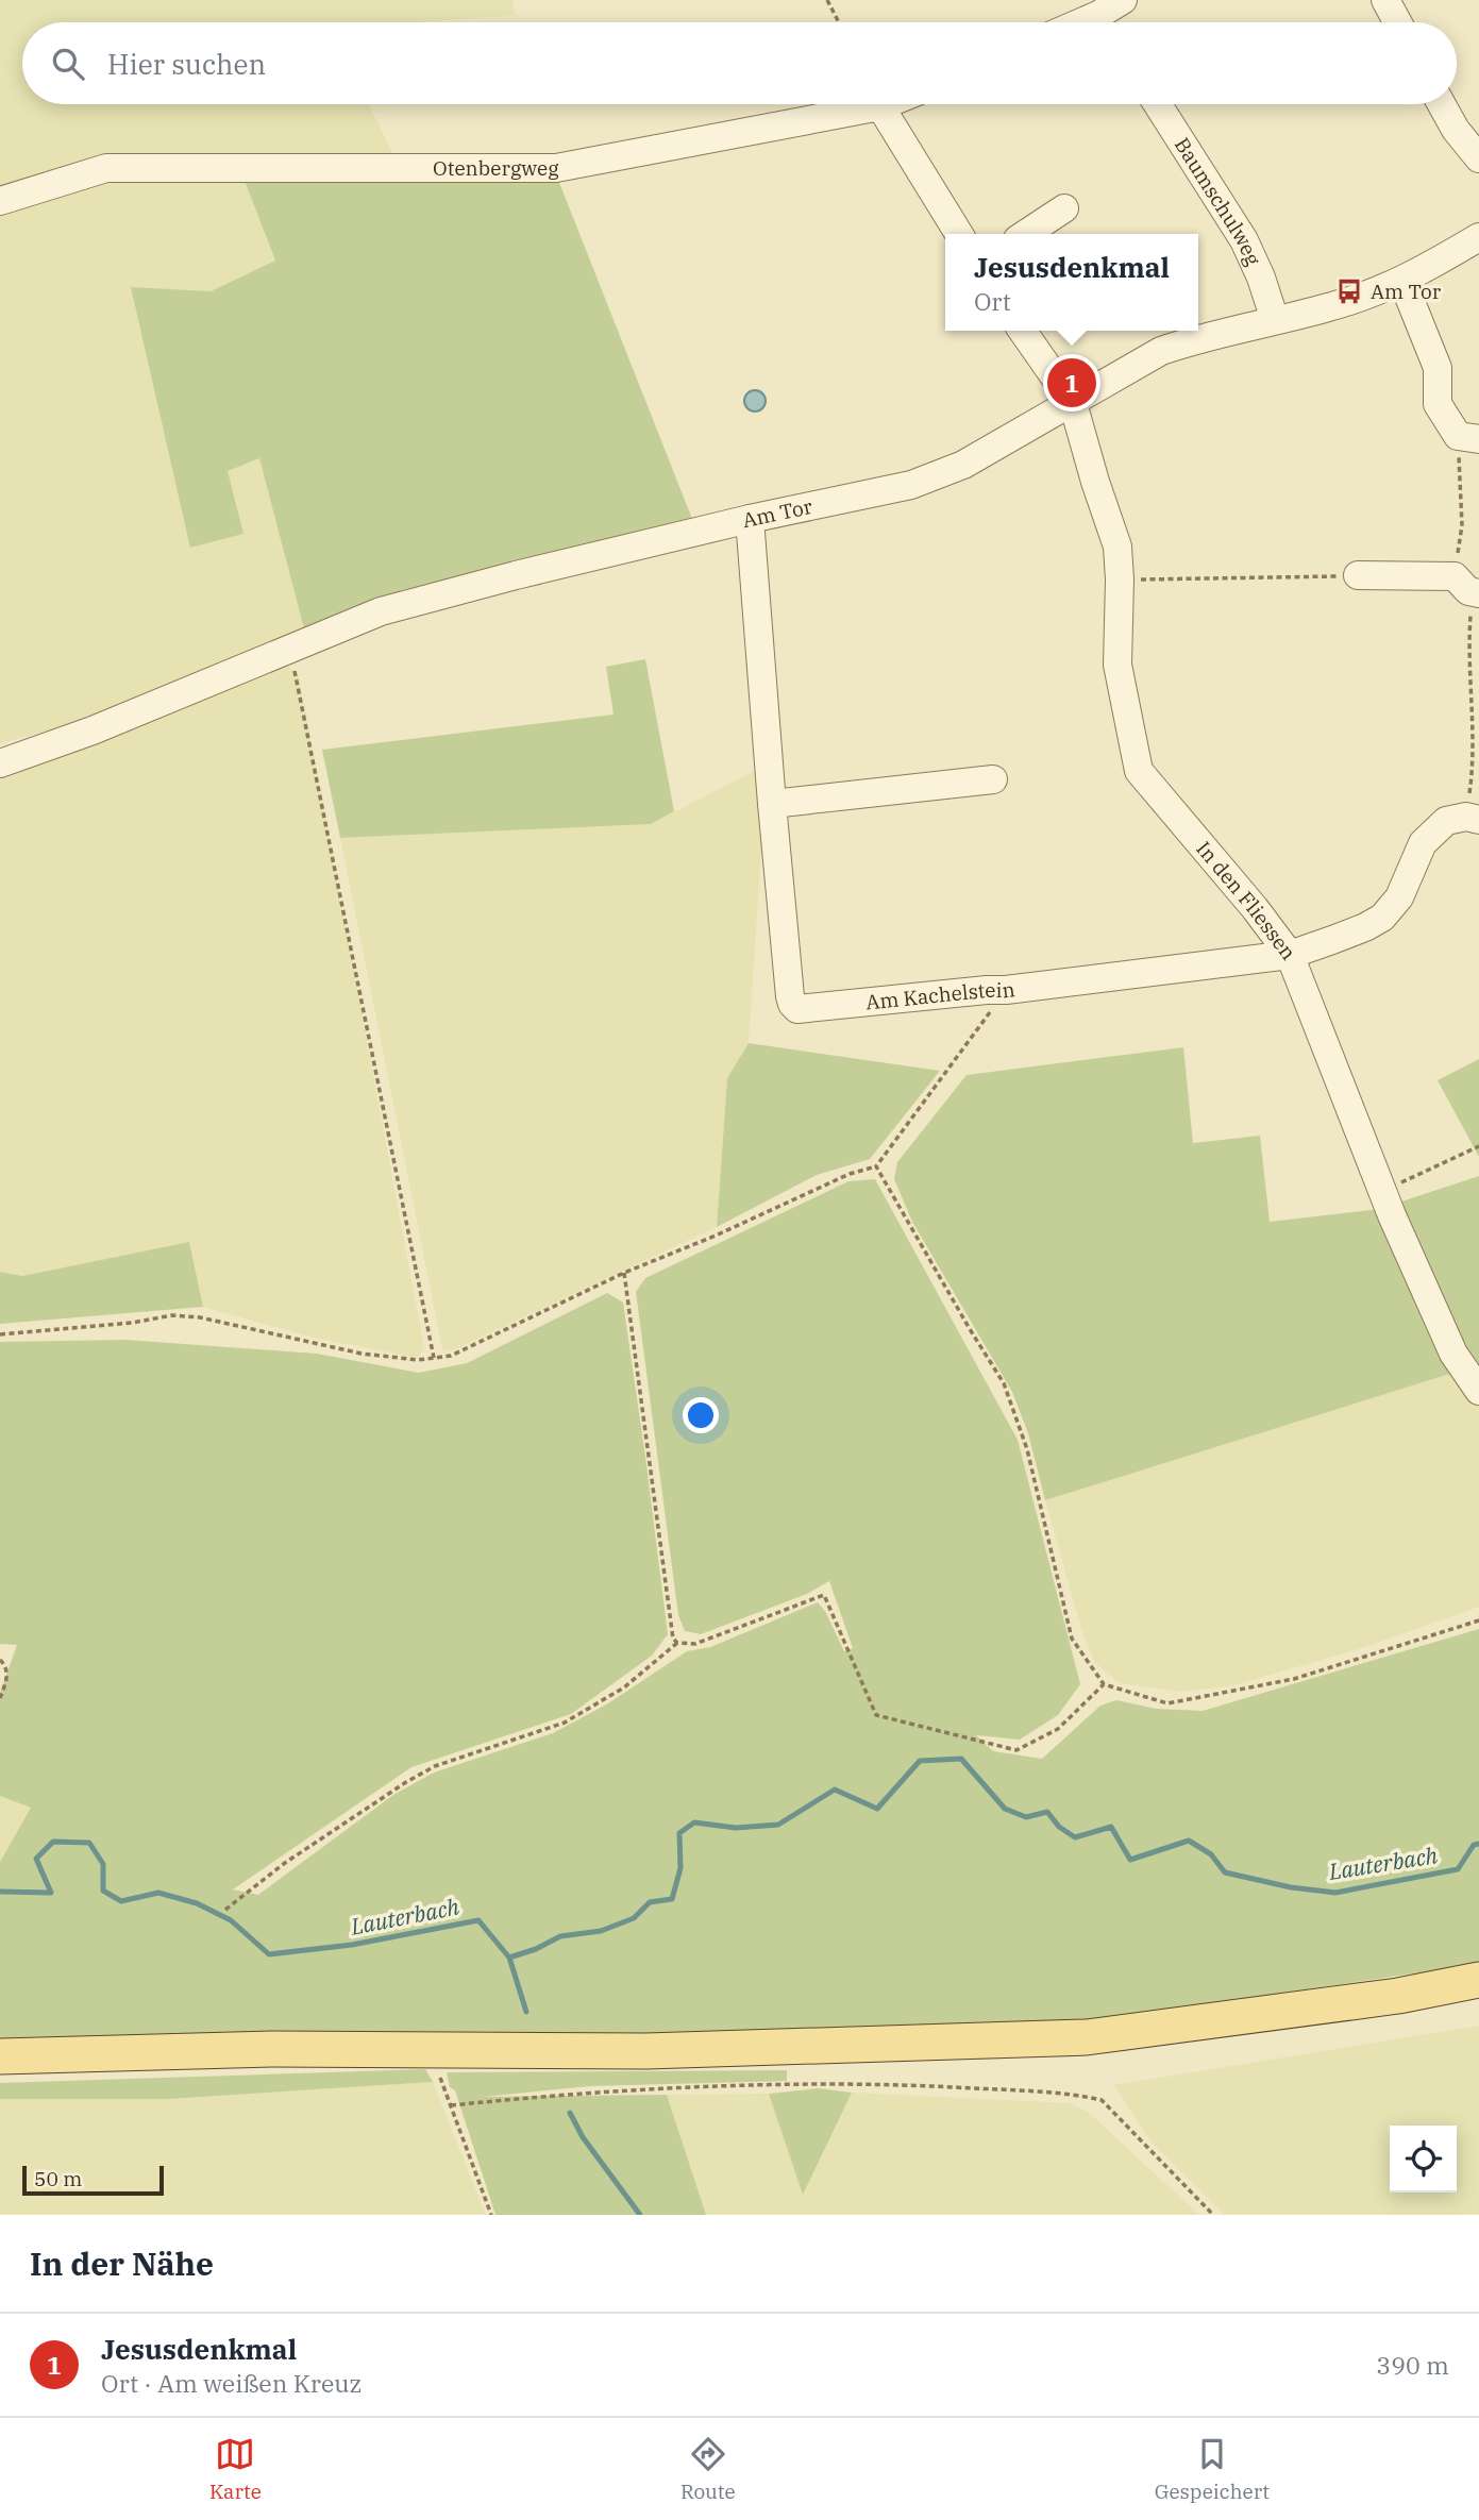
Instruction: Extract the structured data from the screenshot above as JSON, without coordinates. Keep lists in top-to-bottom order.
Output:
{
  "streets": {
    "street": [
      "Otenbergweg",
      "Baumschulweg",
      "Am Tor",
      "In den Fliessen",
      "Am Kachelstein"
    ]
  },
  "crossings": [
    ["Baumschulweg", "Am Tor"],
    ["Am Tor", "In den Fliessen"],
    ["Am Tor", "Am Kachelstein"],
    ["In den Fliessen", "Am Kachelstein"]
  ],
  "water": ["Lauterbach"],
  "places": {
    "bus stop": ["Am Tor"]
  },
  "scale_bar": "50 m",
  "page": {
    "search": "Hier suchen",
    "popup": ["Jesusdenkmal", "Ort"],
    "pins": "1",
    "scale": "50 m",
    "heading": "In der Nähe",
    "list": [
      {
        "mark": "1",
        "name": "Jesusdenkmal",
        "note": "Ort · Am weißen Kreuz",
        "value": "390 m"
      }
    ],
    "nav": ["Karte", "Route", "Gespeichert"]
  }
}
